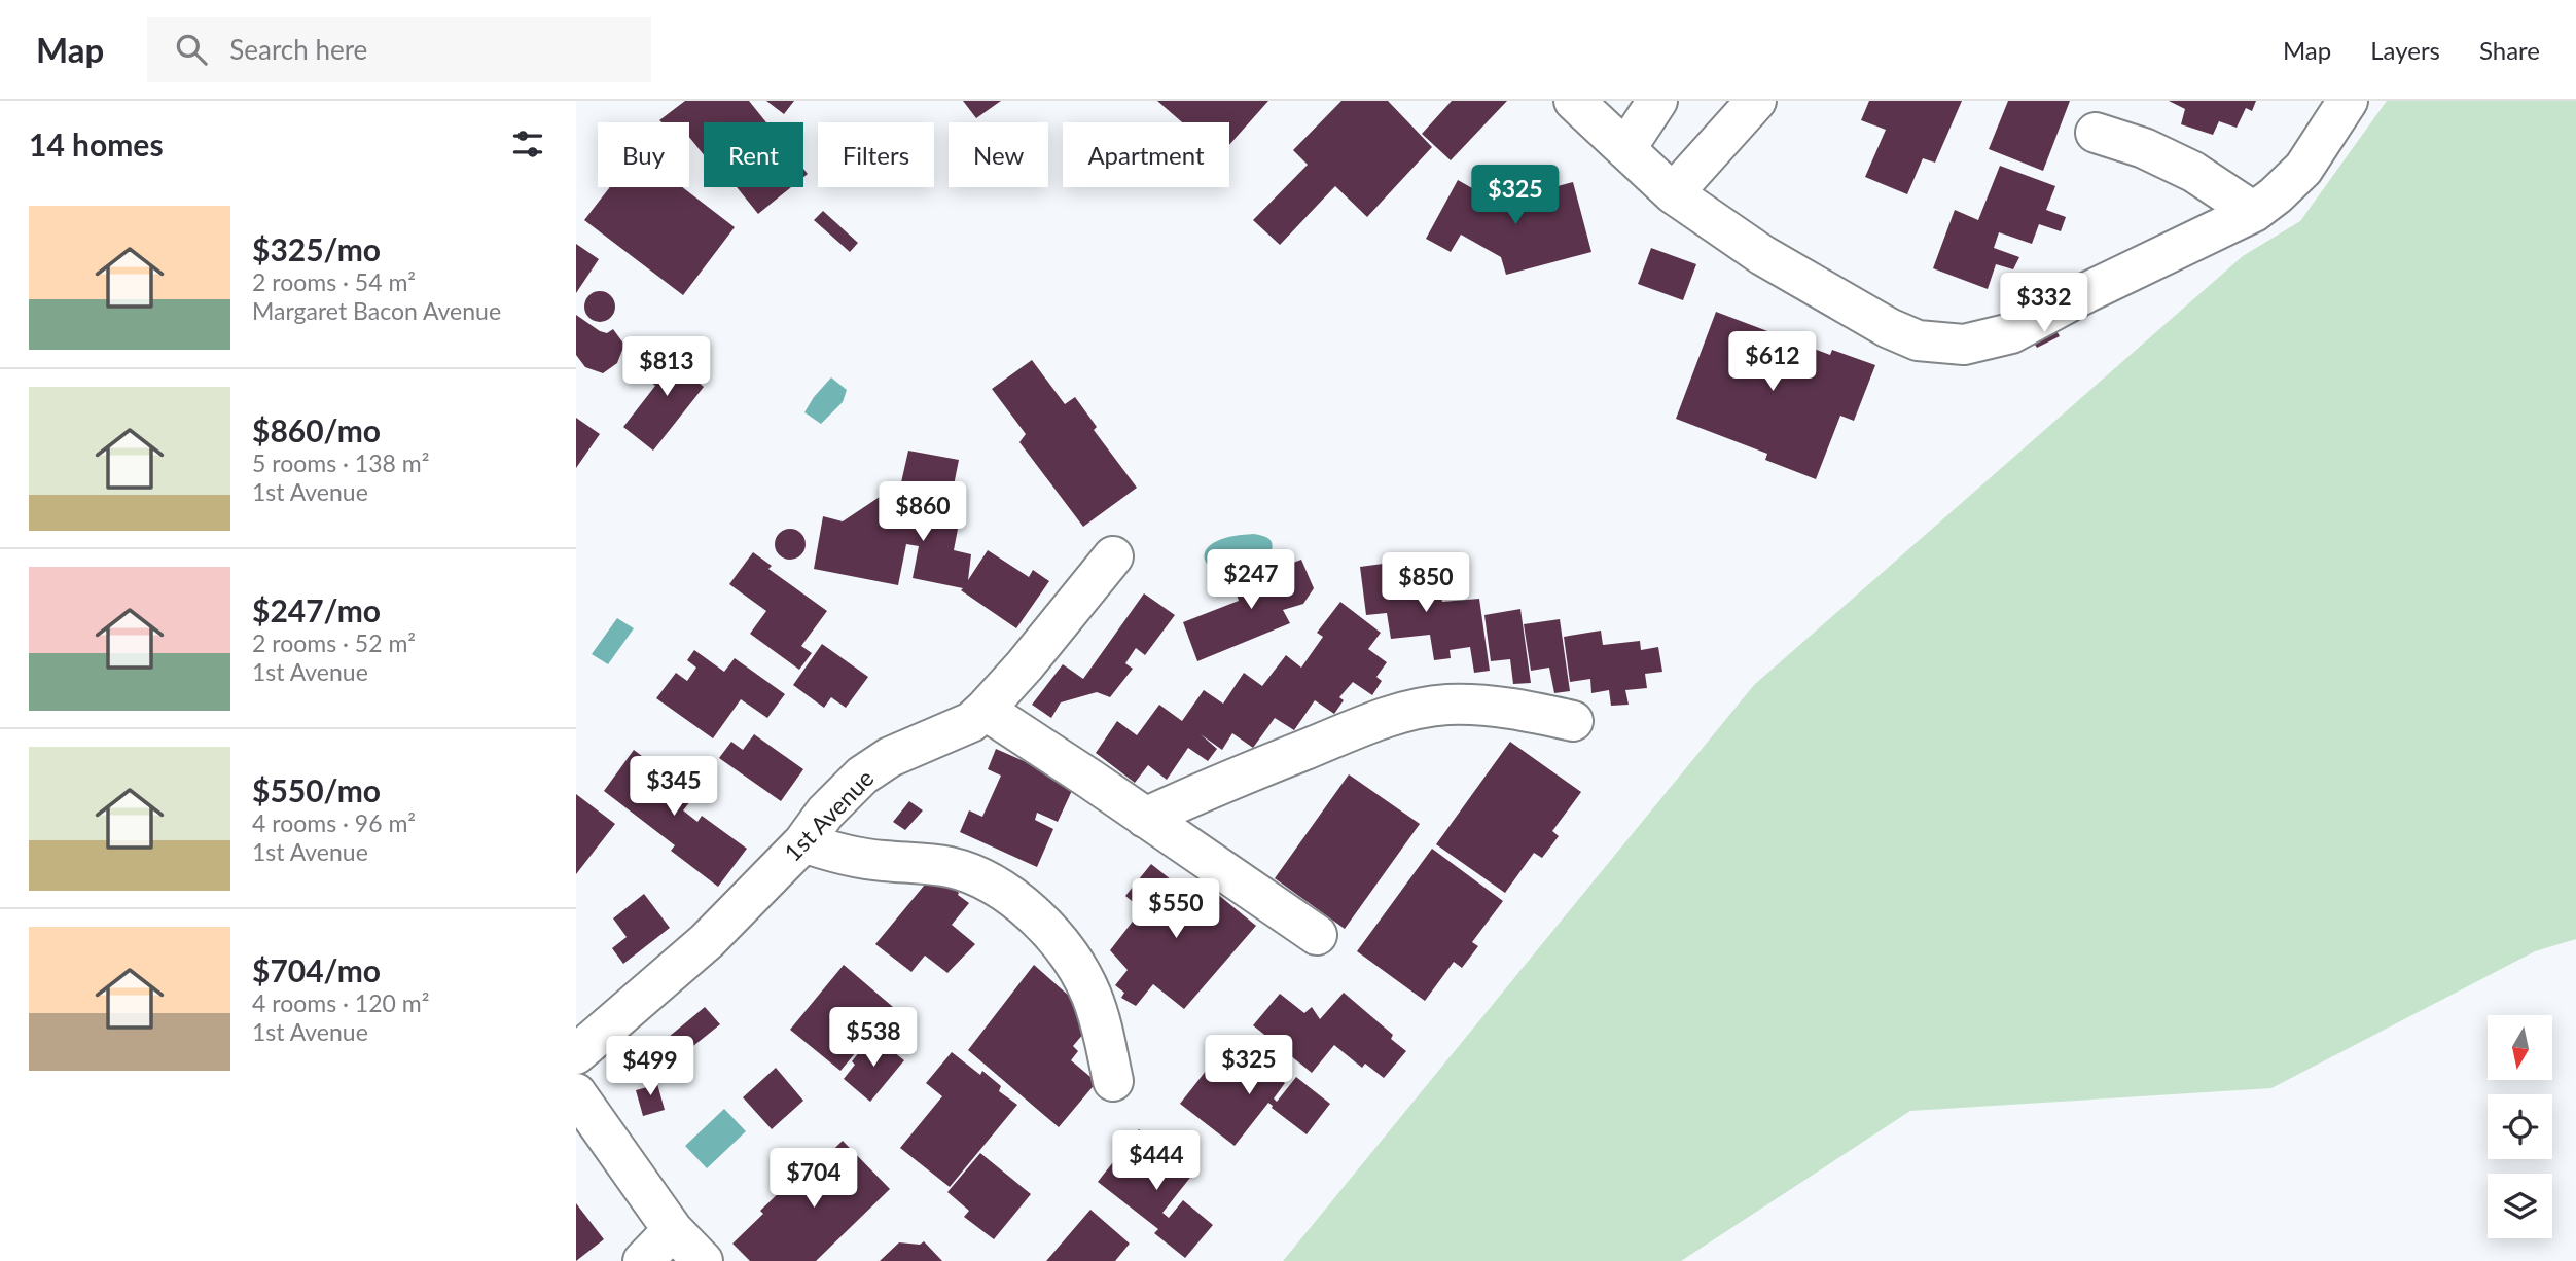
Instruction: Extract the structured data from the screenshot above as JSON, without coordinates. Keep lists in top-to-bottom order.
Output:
{
  "streets": {
    "street": ["1st Avenue"]
  },
  "north": "bottom",
  "page": {
    "header": "Map",
    "search": "Search here",
    "nav": ["Map", "Layers", "Share"],
    "heading": "14 homes",
    "chip": [
      "Buy",
      "Rent",
      "Filters",
      "New",
      "Apartment"
    ],
    "price": [
      "$325",
      "$332",
      "$612",
      "$813",
      "$860",
      "$247",
      "$850",
      "$345",
      "$550",
      "$538",
      "$325",
      "$499",
      "$444",
      "$704"
    ],
    "list": [
      {
        "name": "$325/mo",
        "note": "2 rooms · 54 m² · Margaret Bacon Avenue"
      },
      {
        "name": "$860/mo",
        "note": "5 rooms · 138 m² · 1st Avenue"
      },
      {
        "name": "$247/mo",
        "note": "2 rooms · 52 m² · 1st Avenue"
      },
      {
        "name": "$550/mo",
        "note": "4 rooms · 96 m² · 1st Avenue"
      },
      {
        "name": "$704/mo",
        "note": "4 rooms · 120 m² · 1st Avenue"
      }
    ]
  }
}
